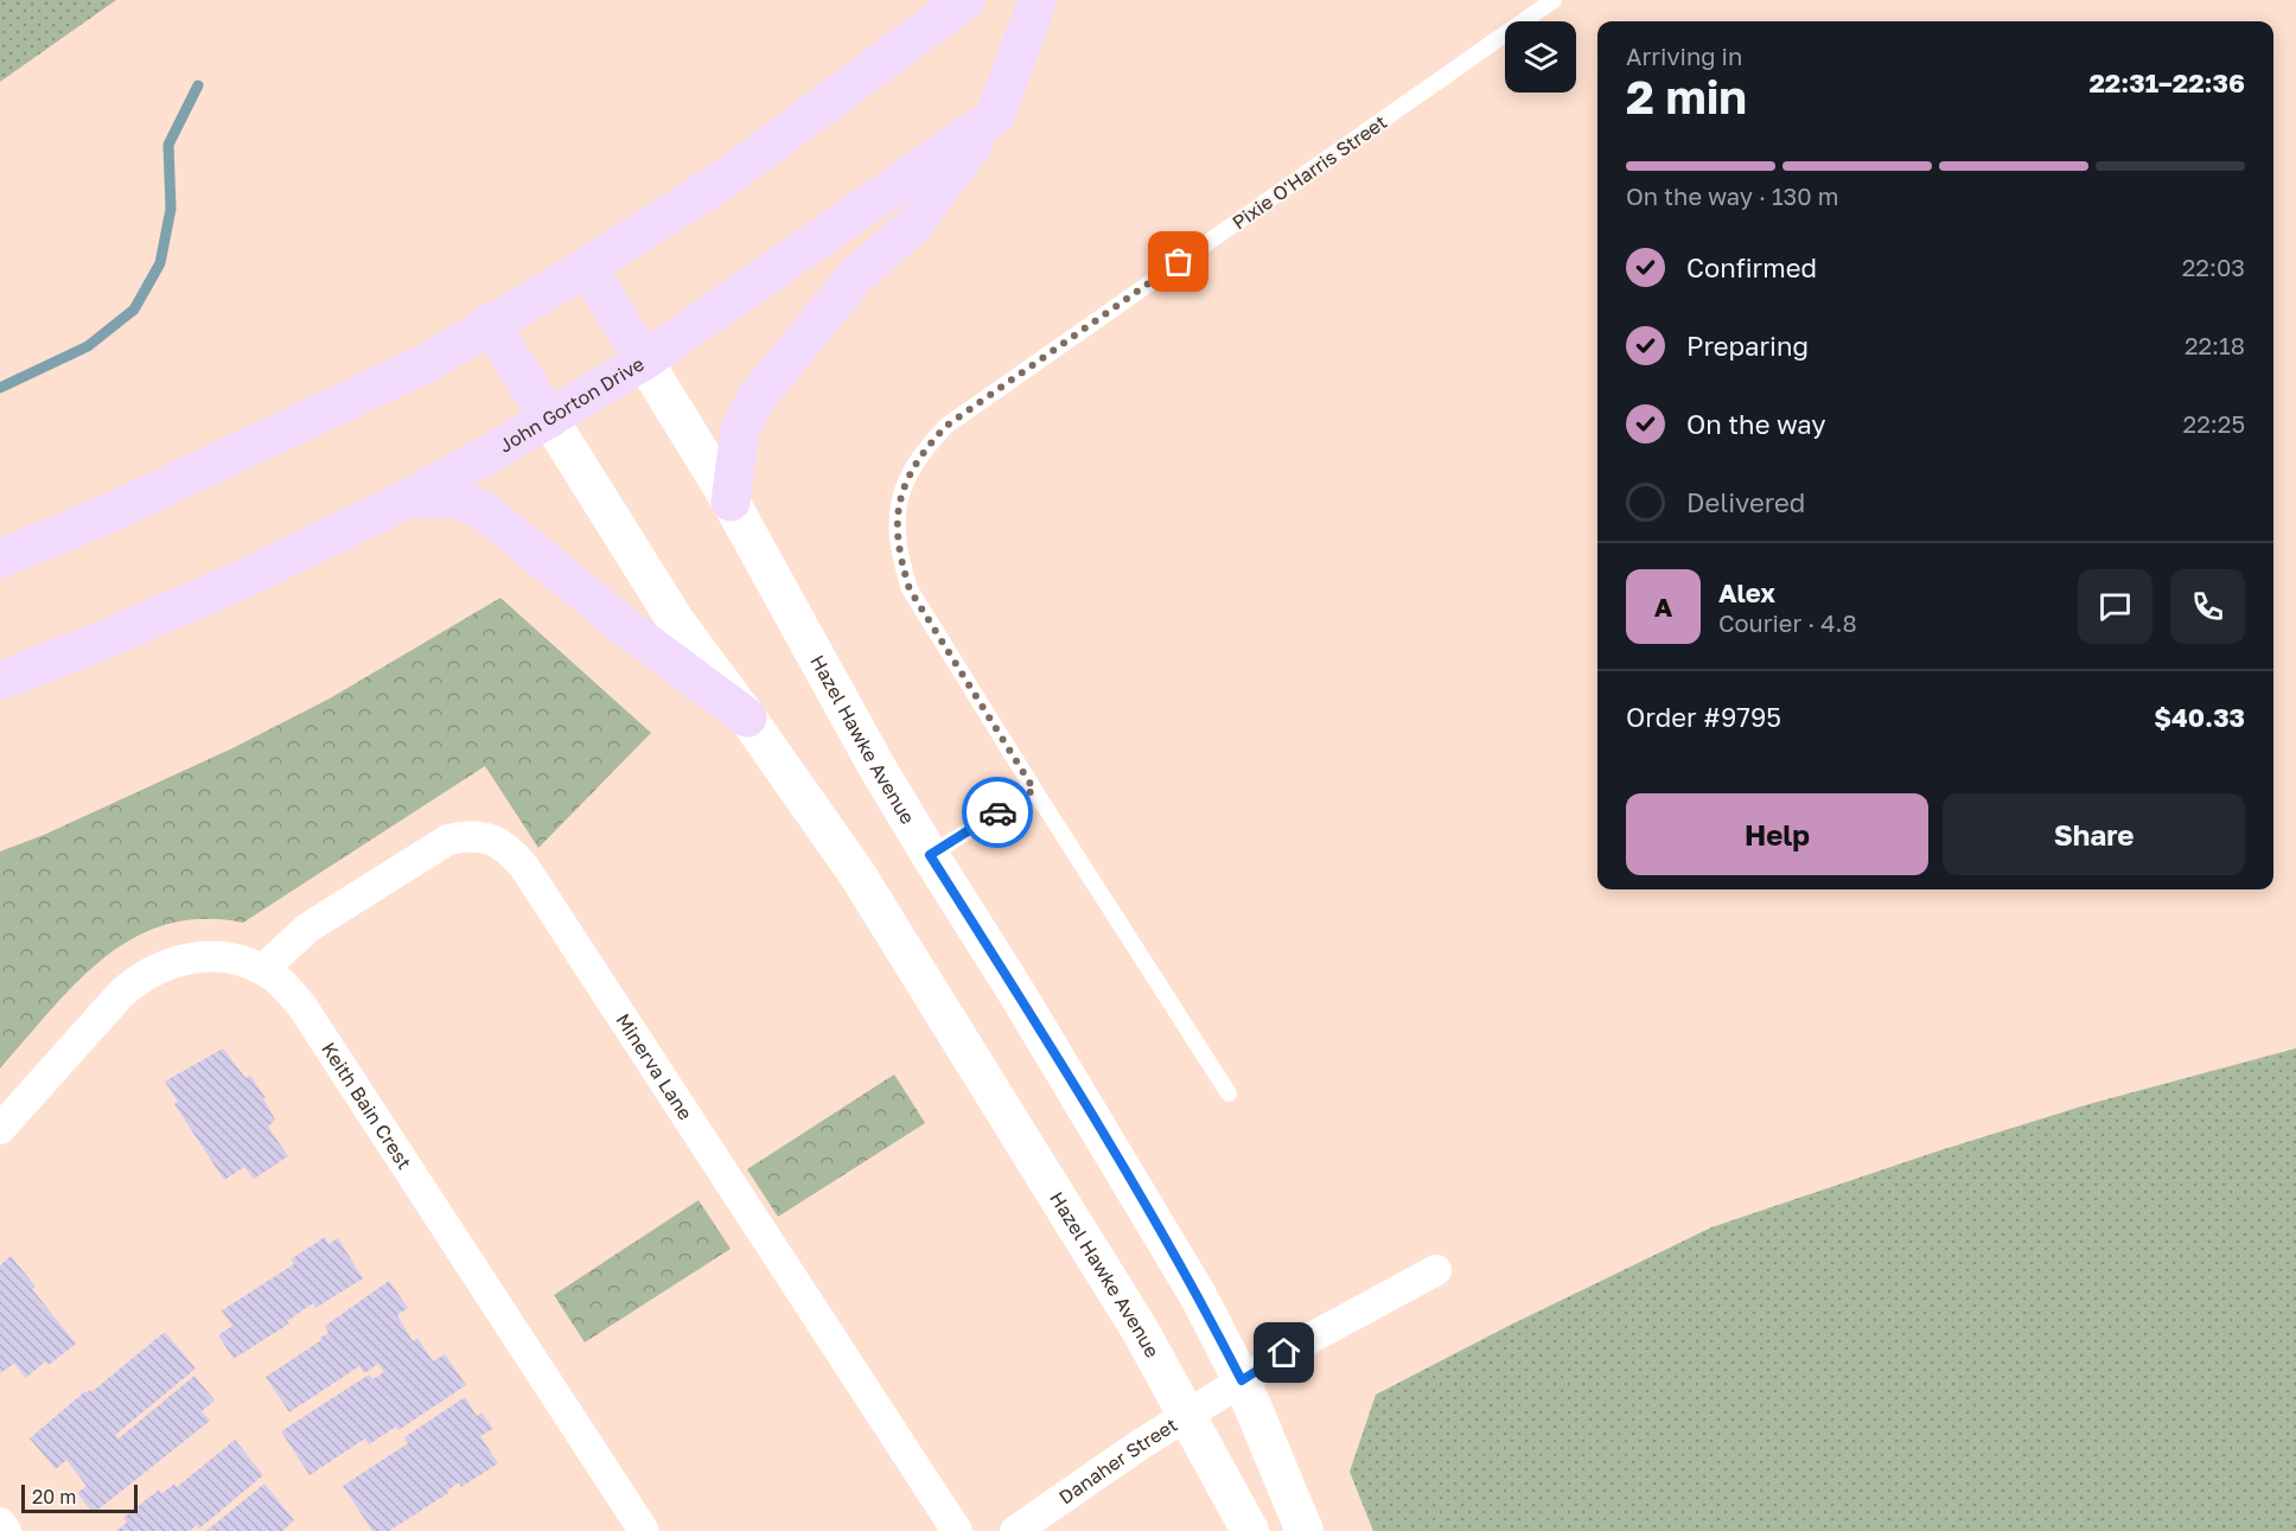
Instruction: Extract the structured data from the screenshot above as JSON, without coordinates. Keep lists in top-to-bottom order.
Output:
{
  "streets": {
    "main road": ["John Gorton Drive"],
    "street": [
      "Hazel Hawke Avenue",
      "Minerva Lane",
      "Keith Bain Crest",
      "Danaher Street"
    ],
    "lane": ["Pixie O'Harris Street"]
  },
  "crossings": [
    ["John Gorton Drive", "Hazel Hawke Avenue"],
    ["Hazel Hawke Avenue", "Danaher Street"],
    ["Minerva Lane", "Keith Bain Crest"]
  ],
  "scale_bar": "20 m",
  "page": {
    "heading": ["2 min", "Arriving in", "22:31–22:36"],
    "panel": [
      "Alex",
      "Courier · 4.8",
      "Order #9795",
      "$40.33"
    ],
    "bar": "On the way · 130 m",
    "list": [
      ["Confirmed", "22:03"],
      ["Preparing", "22:18"],
      ["On the way", "22:25"],
      "Delivered"
    ],
    "round": "A",
    "buttons": ["Help", "Share"],
    "scale": "20 m"
  }
}
